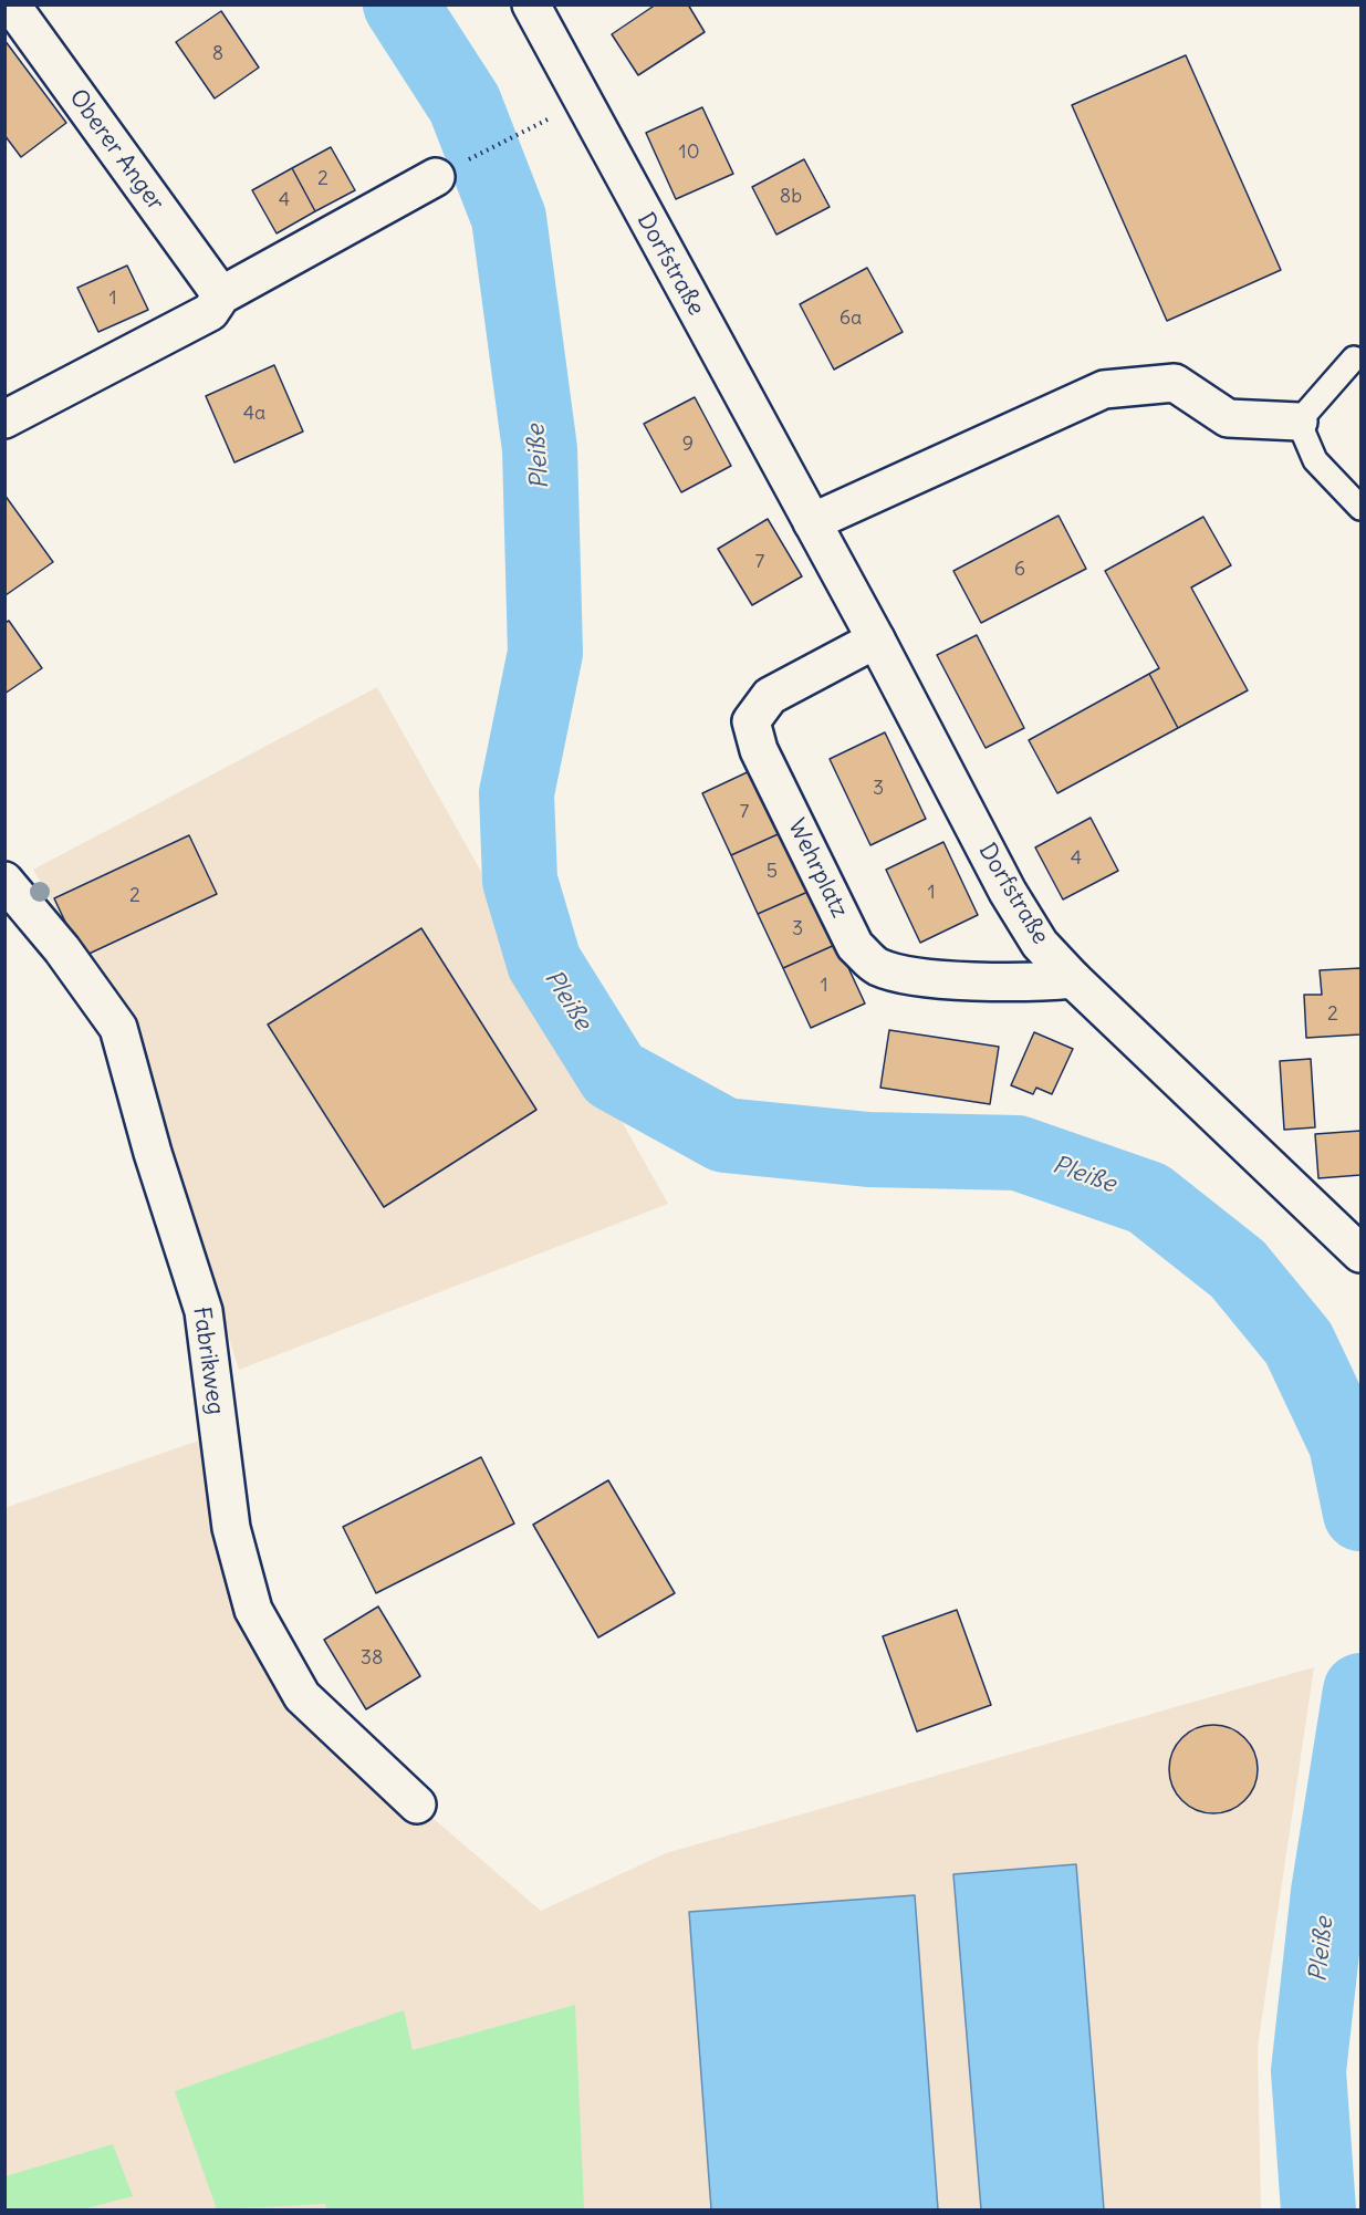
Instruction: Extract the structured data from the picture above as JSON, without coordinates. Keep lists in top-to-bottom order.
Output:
{
  "streets": {
    "street": [
      "Oberer Anger",
      "Dorfstraße",
      "Wehrplatz",
      "Fabrikweg"
    ]
  },
  "crossings": [
    ["Dorfstraße", "Wehrplatz"]
  ],
  "water": ["Pleiße"],
  "house_numbers": [
    "8",
    "10",
    "2",
    "8b",
    "4",
    "1",
    "6a",
    "4a",
    "9",
    "7",
    "6",
    "3",
    "7",
    "4",
    "5",
    "1",
    "2",
    "3",
    "1",
    "2",
    "38"
  ]
}
